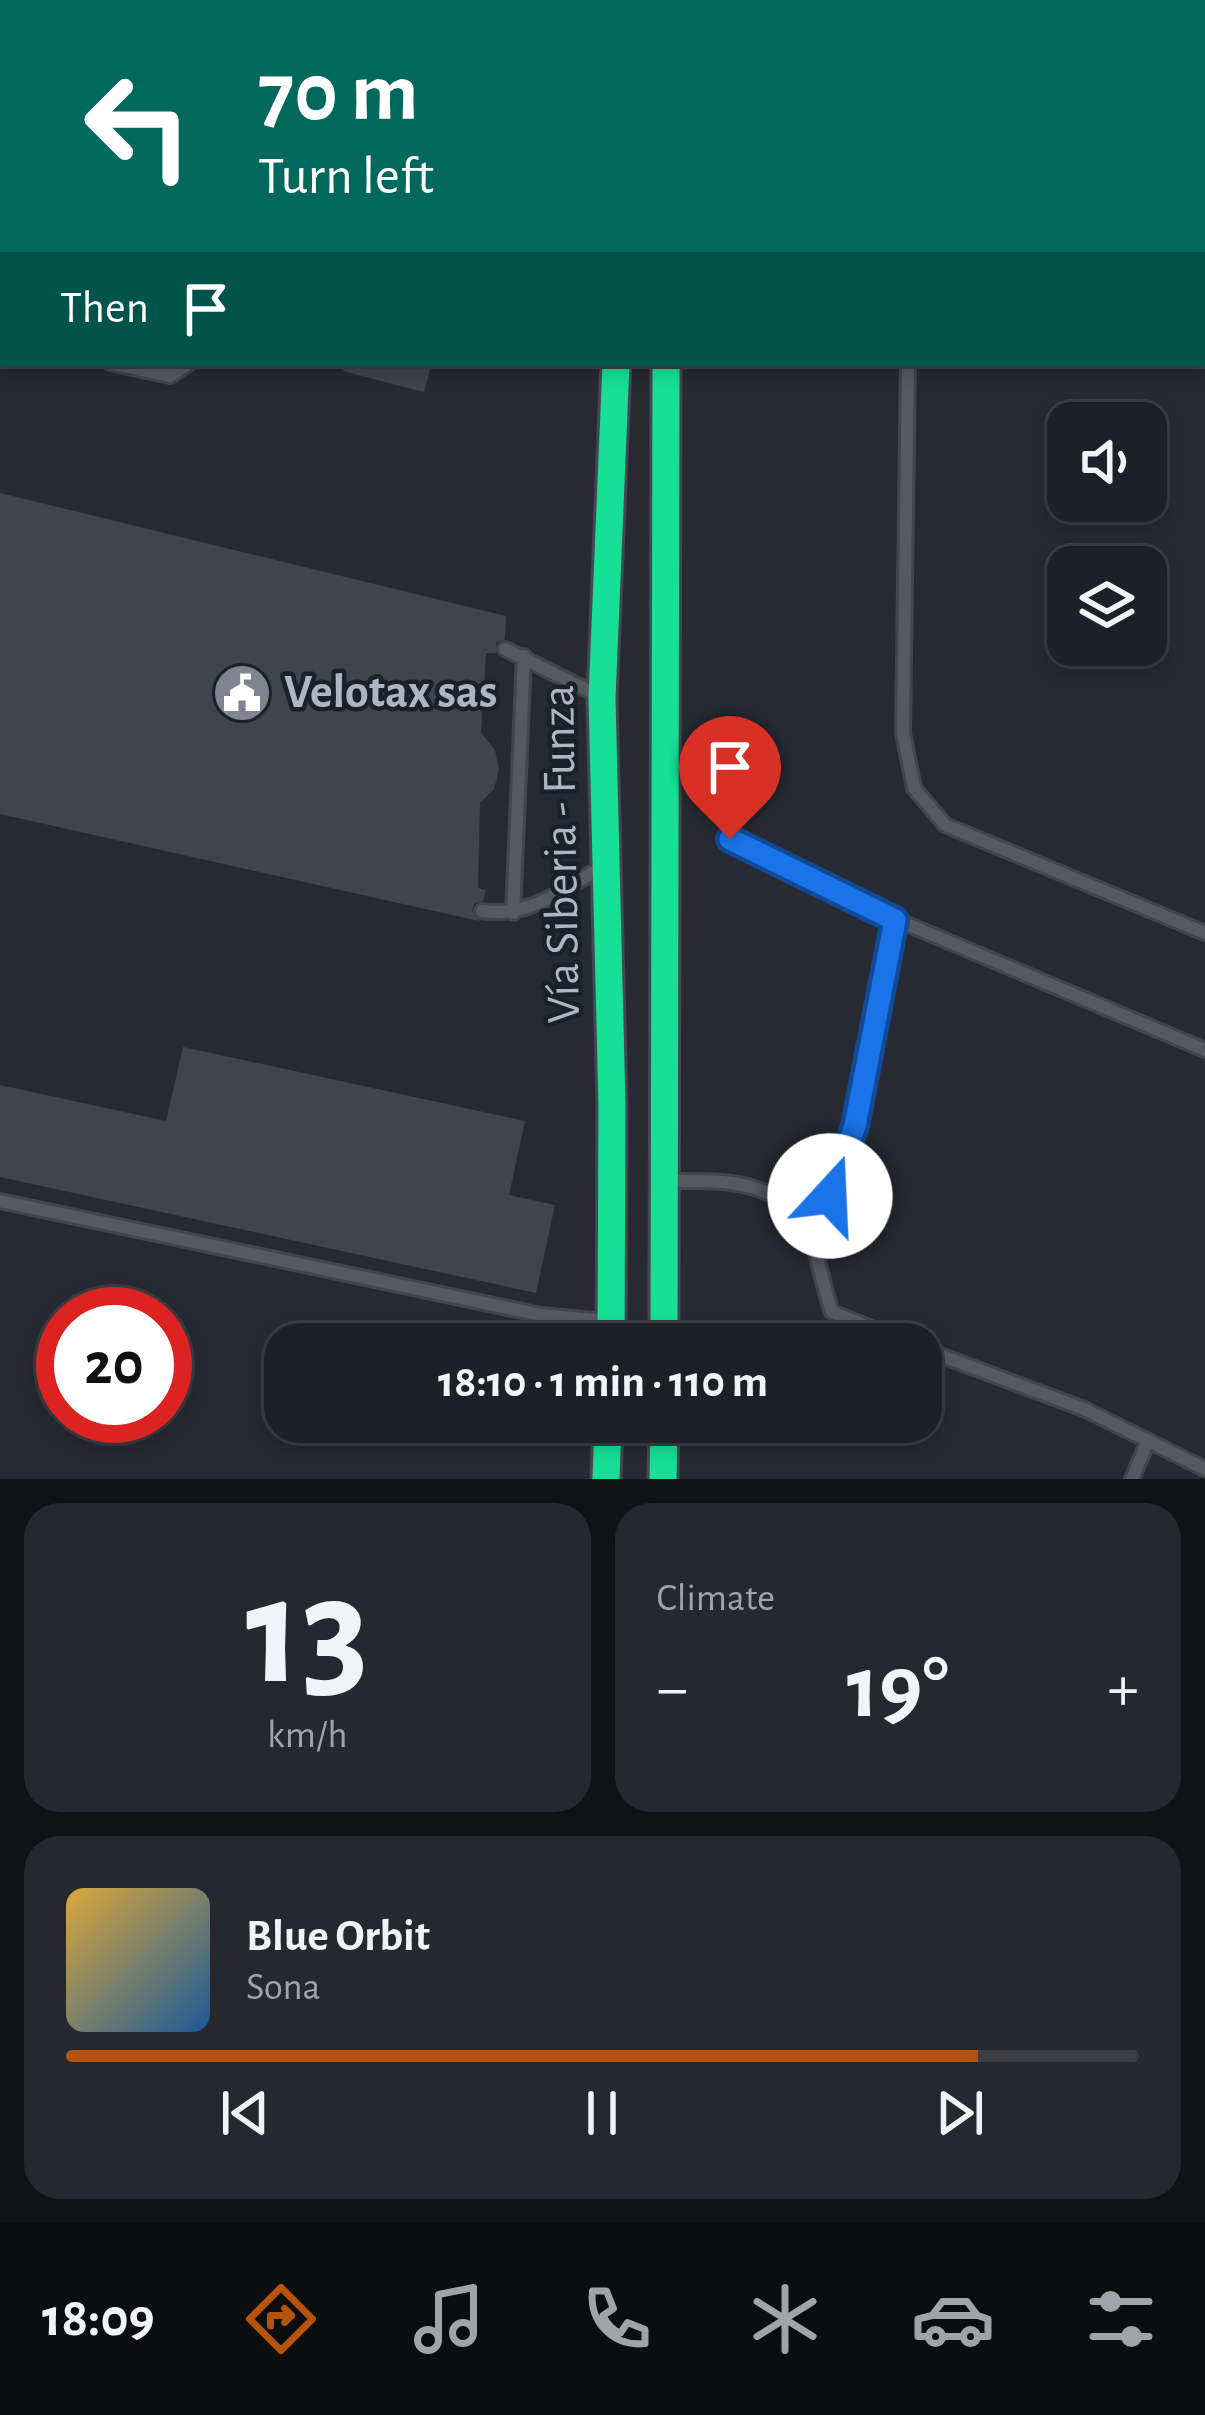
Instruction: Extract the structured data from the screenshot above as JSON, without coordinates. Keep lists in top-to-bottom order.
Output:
{
  "streets": {
    "main road": ["Vía Siberia - Funza"]
  },
  "places": {
    "public building": ["Velotax sas"]
  },
  "page": {
    "turn": ["70 m", "Turn left"],
    "then": "Then",
    "limit": "20",
    "trip": "18:10 · 1 min · 110 m",
    "tile": [
      ["13", "km/h"],
      "Climate"
    ],
    "heat": ["−", "19°", "+"],
    "song": ["Blue Orbit", "Sona"],
    "tabs": "18:09"
  }
}
